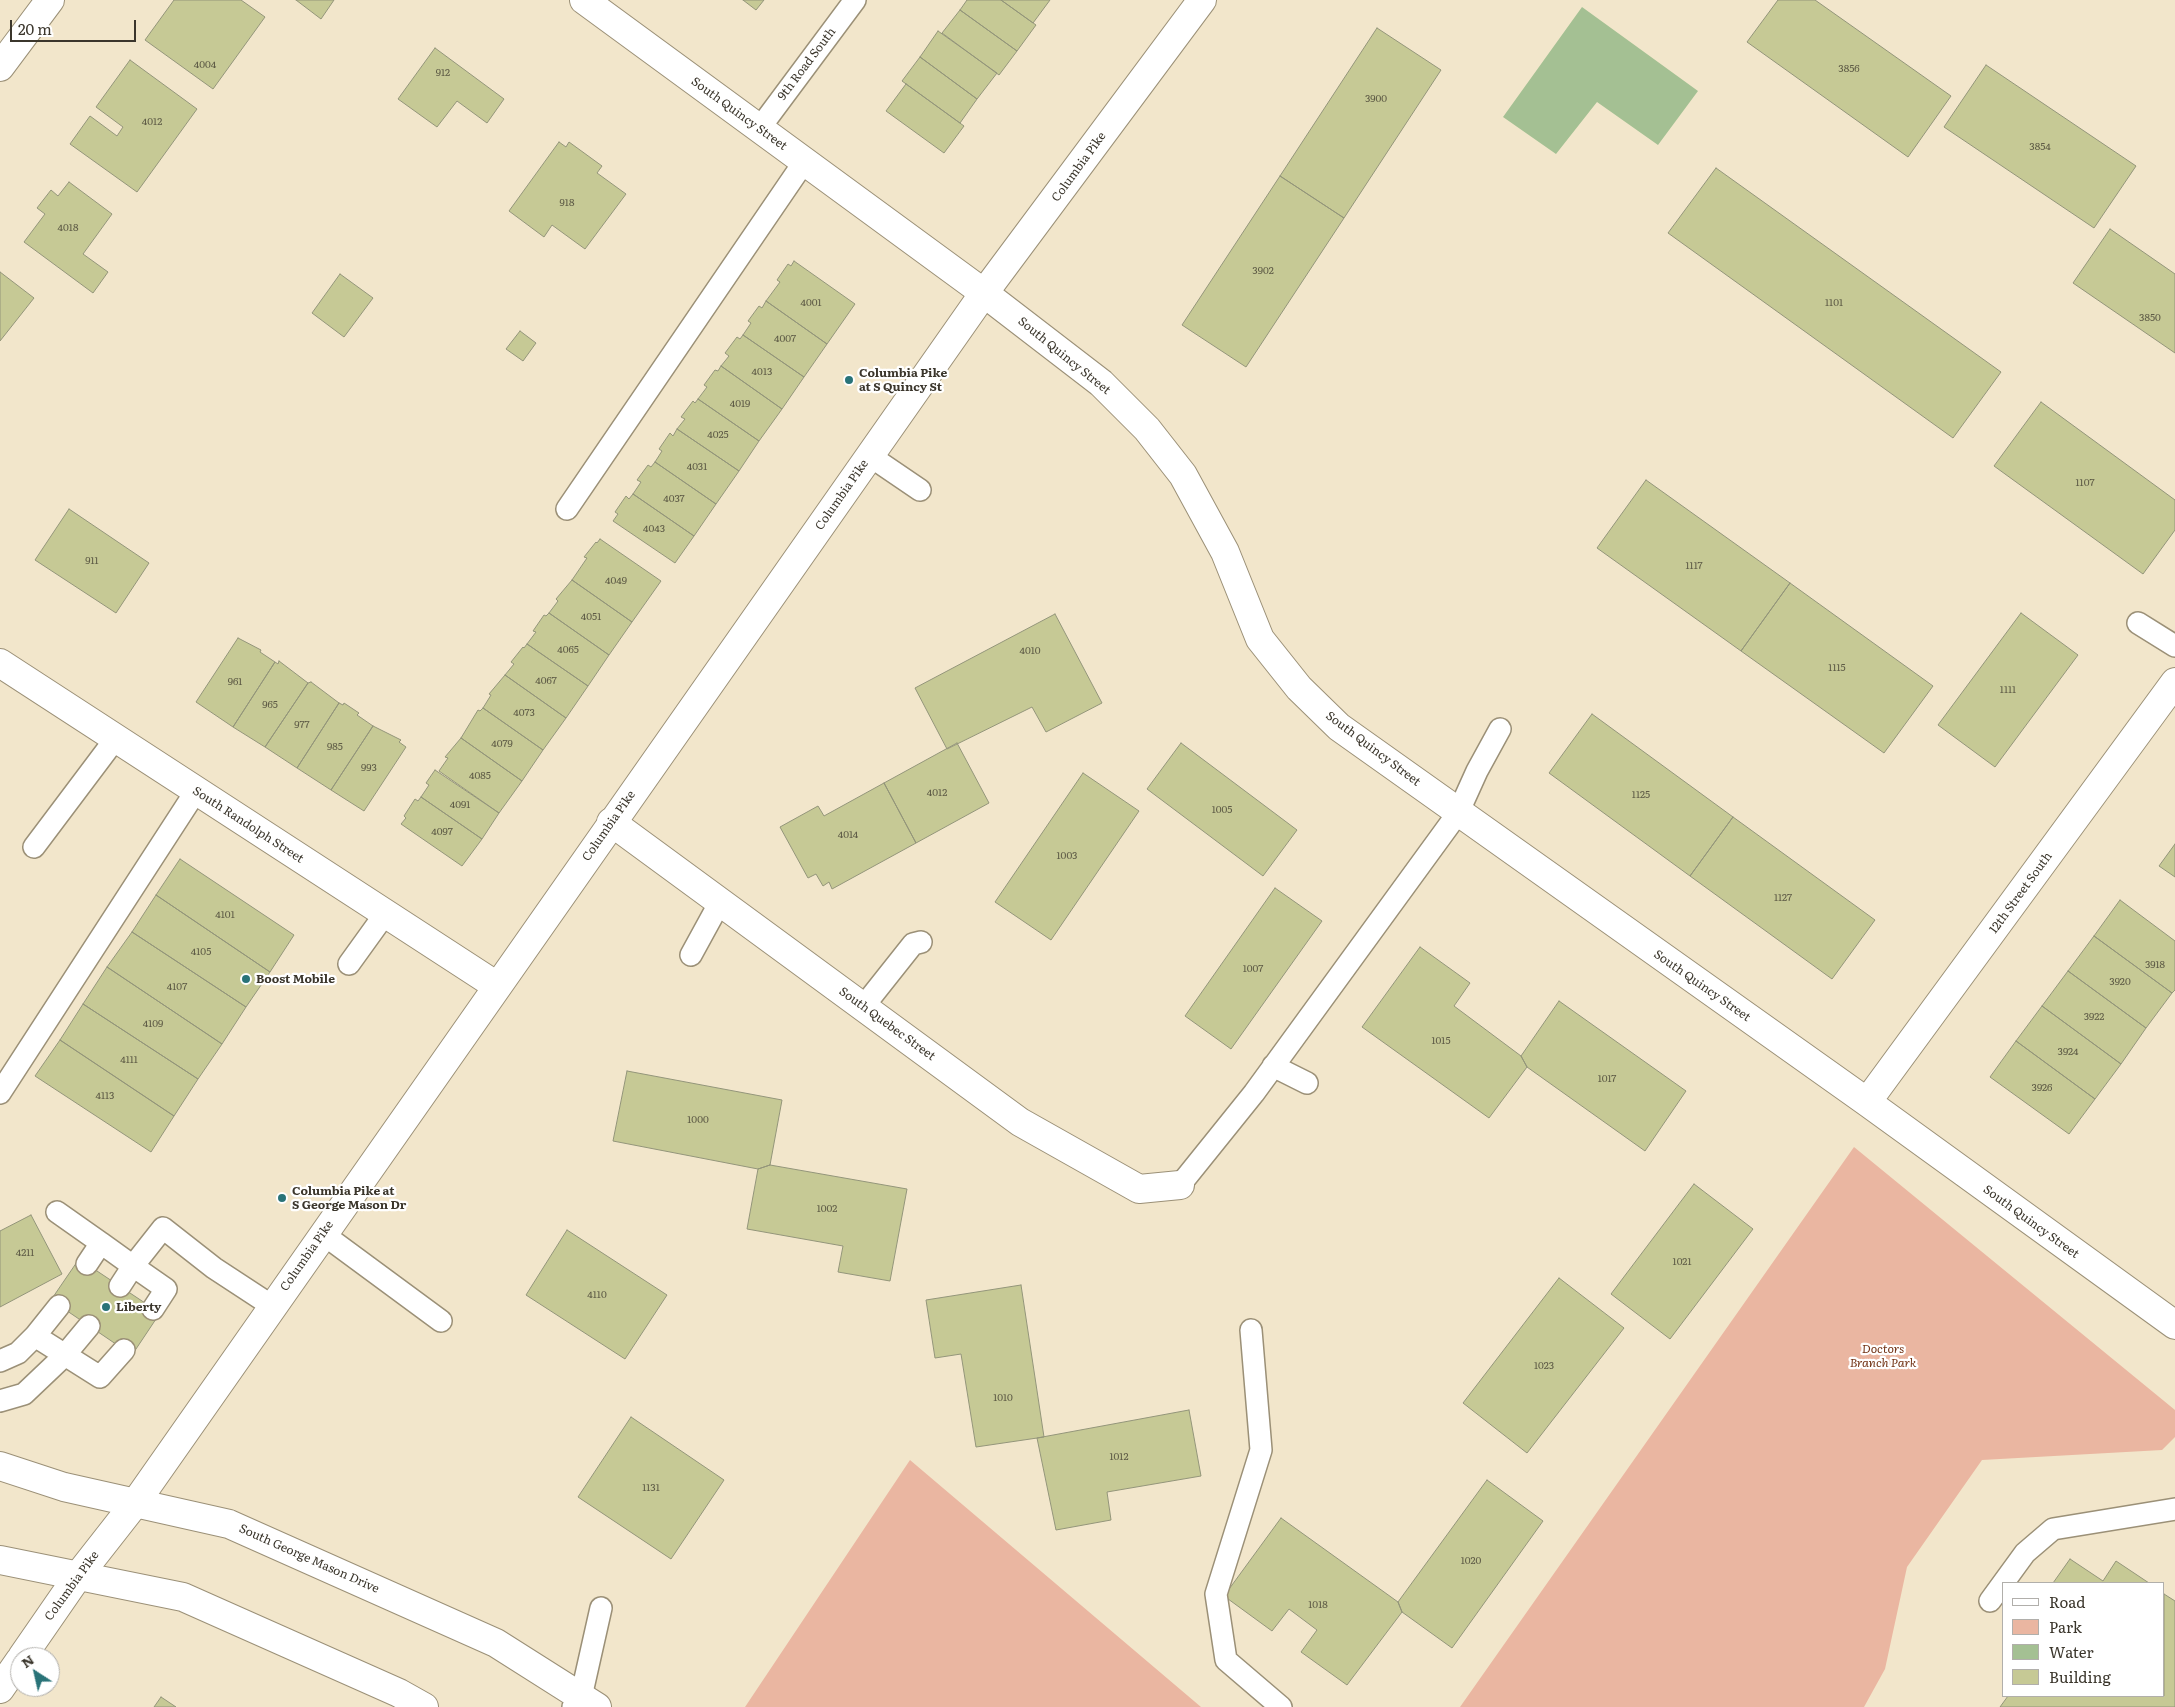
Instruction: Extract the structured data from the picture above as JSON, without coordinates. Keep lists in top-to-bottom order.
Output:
{
  "streets": {
    "street": [
      "South Quincy Street",
      "Columbia Pike",
      "South Randolph Street",
      "12th Street South",
      "South Quebec Street",
      "South George Mason Drive"
    ],
    "lane": ["9th Road South"]
  },
  "crossings": [
    ["9th Road South", "South Quincy Street"],
    ["South Quincy Street", "Columbia Pike"],
    ["South Quincy Street", "12th Street South"],
    ["Columbia Pike", "South Randolph Street"],
    ["Columbia Pike", "South Quebec Street"],
    ["Columbia Pike", "South George Mason Drive"]
  ],
  "parks": ["Doctors Branch Park"],
  "places": [
    "Columbia Pike at S Quincy St",
    "Boost Mobile",
    "Columbia Pike at S George Mason Dr",
    "Liberty"
  ],
  "house_numbers": [
    "4004",
    "3856",
    "912",
    "3900",
    "4012",
    "3854",
    "918",
    "4018",
    "3902",
    "4001",
    "1101",
    "3850",
    "4007",
    "4013",
    "4019",
    "4025",
    "4031",
    "1107",
    "4037",
    "4043",
    "911",
    "1117",
    "4049",
    "4051",
    "4065",
    "4010",
    "1115",
    "4067",
    "961",
    "1111",
    "965",
    "4073",
    "977",
    "4079",
    "985",
    "993",
    "4085",
    "4012",
    "1125",
    "4091",
    "1005",
    "4097",
    "4014",
    "1003",
    "1127",
    "4101",
    "4105",
    "3918",
    "1007",
    "3920",
    "4107",
    "3922",
    "4109",
    "1015",
    "3924",
    "4111",
    "1017",
    "3926",
    "4113",
    "1000",
    "1002",
    "4211",
    "1021",
    "4110",
    "1023",
    "1010",
    "1012",
    "1131",
    "1020",
    "1018"
  ],
  "legend": [
    "Road",
    "Park",
    "Water",
    "Building"
  ],
  "scale_bar": "20 m",
  "north": "top left"
}
